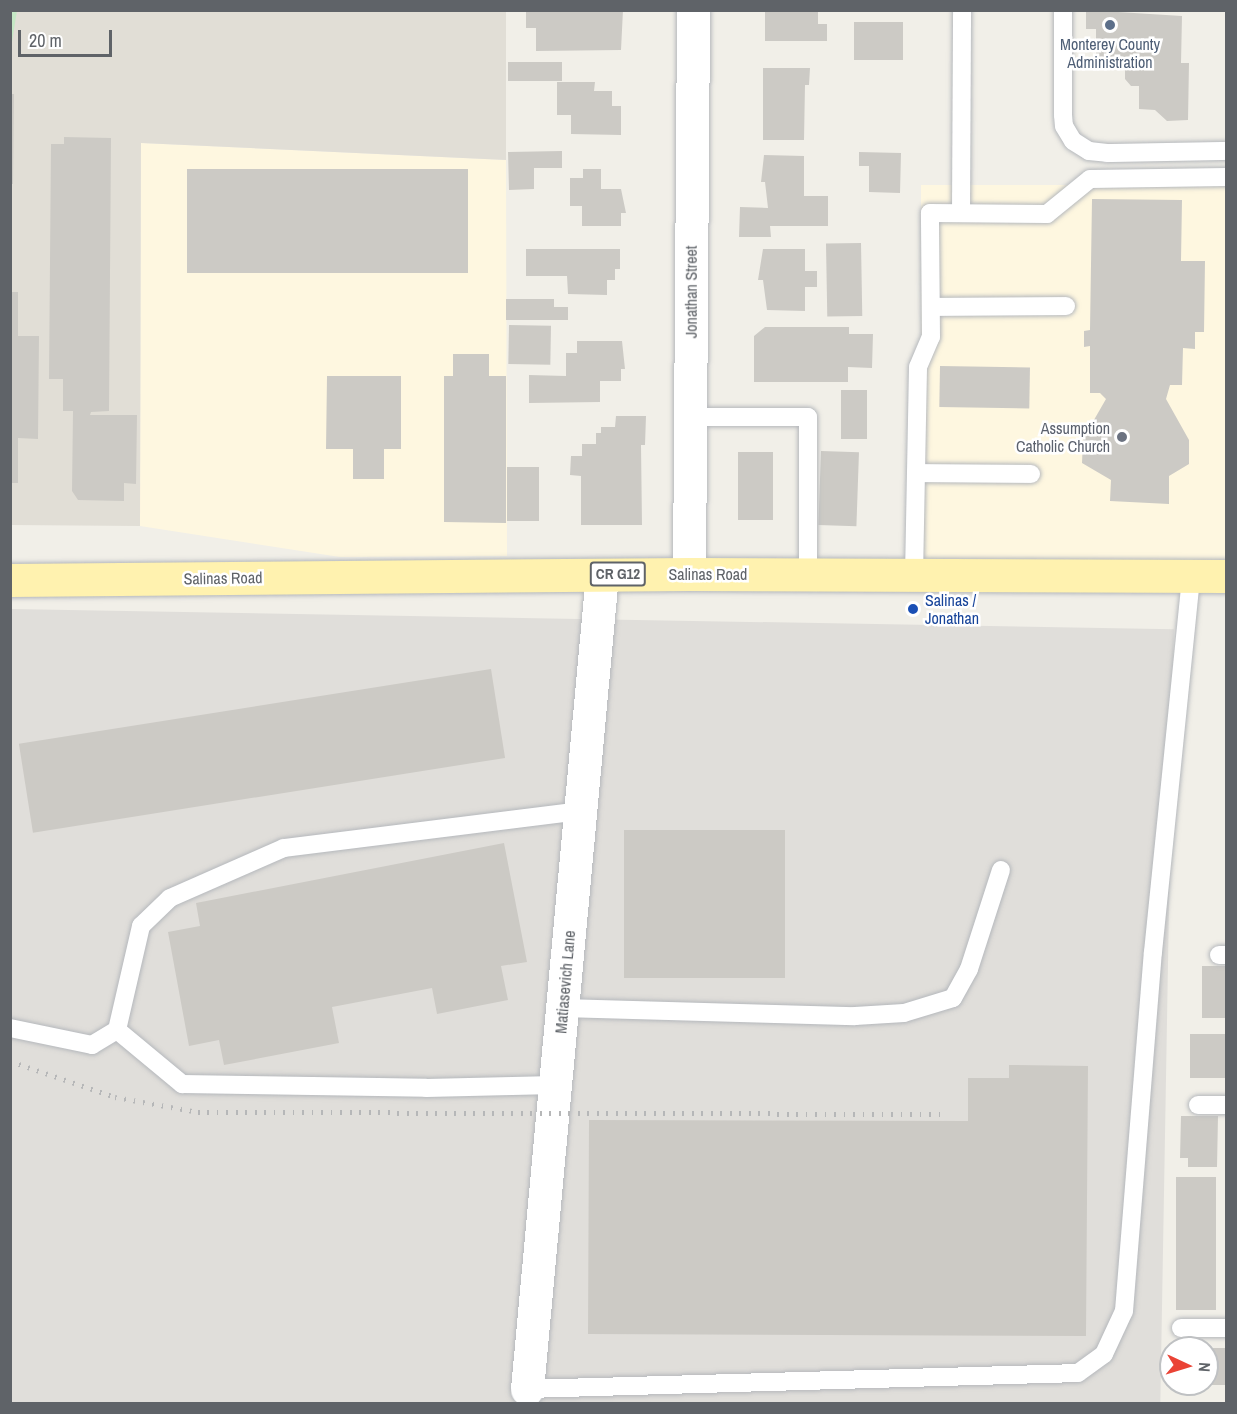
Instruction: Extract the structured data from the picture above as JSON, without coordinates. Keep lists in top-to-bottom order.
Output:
{
  "streets": {
    "main road": ["CR G12", "Salinas Road"],
    "street": ["Jonathan Street", "Matiasevich Lane"]
  },
  "crossings": [
    ["Jonathan Street", "Salinas Road"],
    ["Salinas Road", "Matiasevich Lane"]
  ],
  "places": ["Monterey County Administration", "Assumption Catholic Church", "Salinas / Jonathan"],
  "scale_bar": "20 m",
  "north": "right"
}
